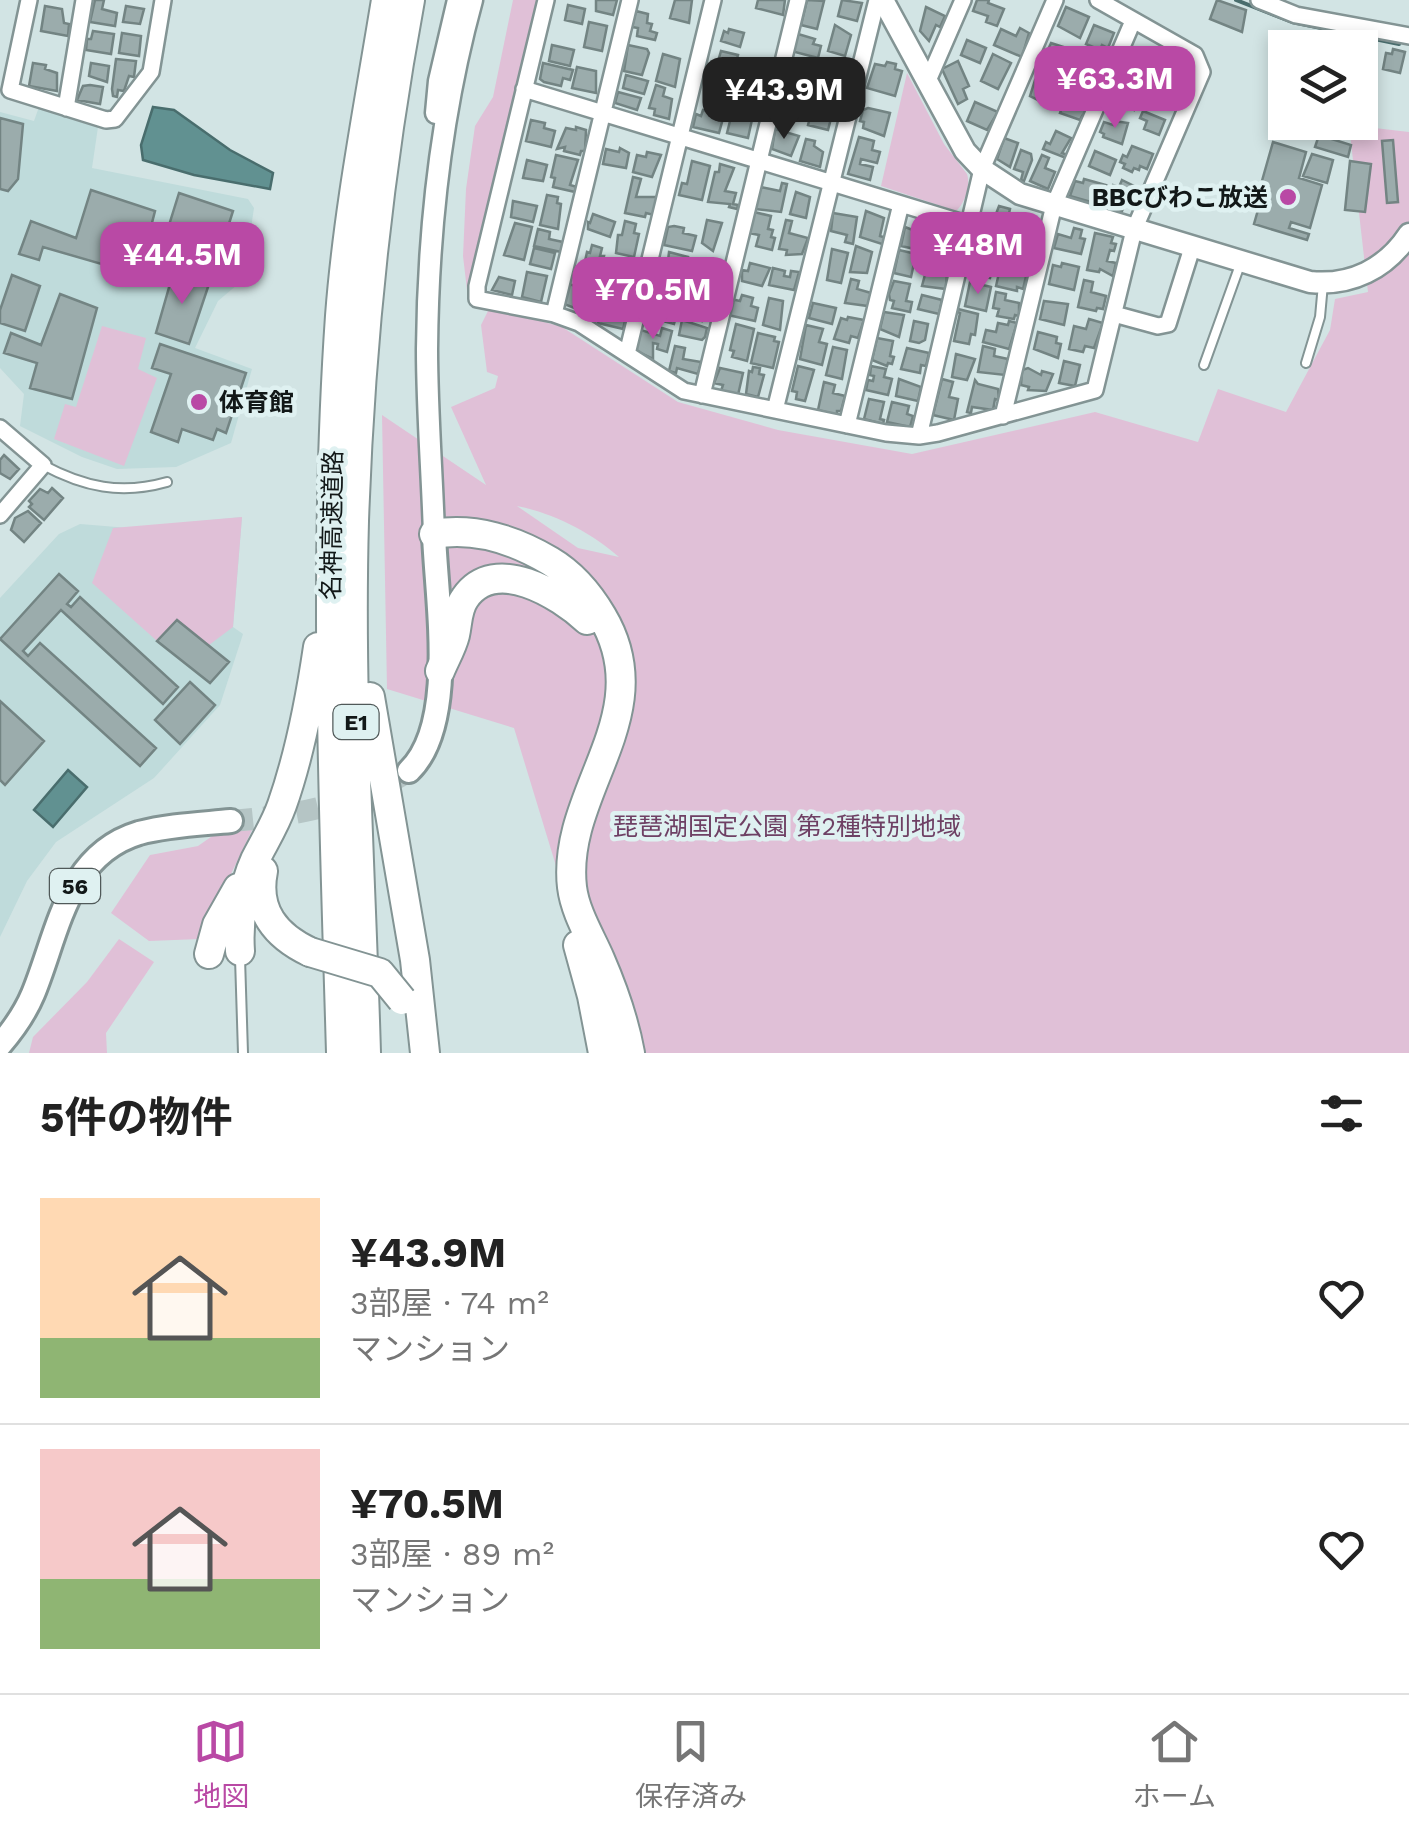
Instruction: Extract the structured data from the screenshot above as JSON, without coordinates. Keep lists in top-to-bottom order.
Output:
{
  "streets": {
    "highway": ["名神高速道路", "E1"],
    "main road": ["56"]
  },
  "parks": ["琵琶湖国定公園 第2種特別地域"],
  "places": ["BBCびわこ放送", "体育館"],
  "page": {
    "price": [
      "¥63.3M",
      "¥43.9M",
      "¥48M",
      "¥44.5M",
      "¥70.5M"
    ],
    "heading": "5件の物件",
    "list": [
      {
        "name": "¥43.9M",
        "note": "3部屋 · 74 m² · マンション"
      },
      {
        "name": "¥70.5M",
        "note": "3部屋 · 89 m² · マンション"
      }
    ],
    "tabs": ["地図", "保存済み", "ホーム"]
  }
}
